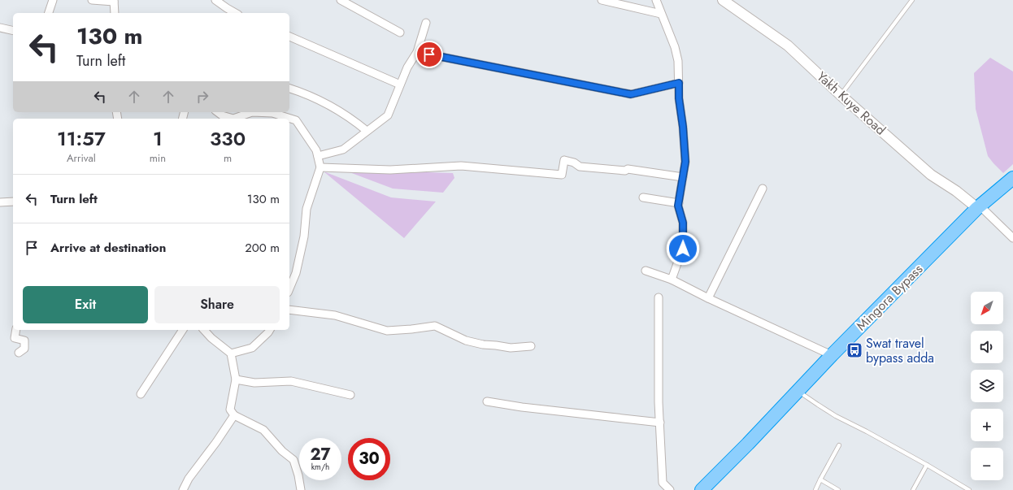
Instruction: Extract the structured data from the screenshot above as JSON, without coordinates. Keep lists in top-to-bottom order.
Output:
{
  "streets": {
    "highway": ["Mingora Bypass"],
    "main road": ["Yakh Kuye Road"]
  },
  "crossings": [
    ["Yakh Kuye Road", "Mingora Bypass"]
  ],
  "places": {
    "bus stop": ["Swat travel bypass adda"]
  },
  "north": "bottom left",
  "page": {
    "turn": ["130 m", "Turn left"],
    "eta": [
      "11:57",
      "Arrival",
      "1",
      "min",
      "330",
      "m"
    ],
    "list": [
      {
        "name": "Turn left",
        "value": "130 m"
      },
      {
        "name": "Arrive at destination",
        "value": "200 m"
      }
    ],
    "buttons": ["Exit", "Share"],
    "map_buttons": ["+", "−"],
    "speed": "27 km/h",
    "limit": "30"
  }
}
